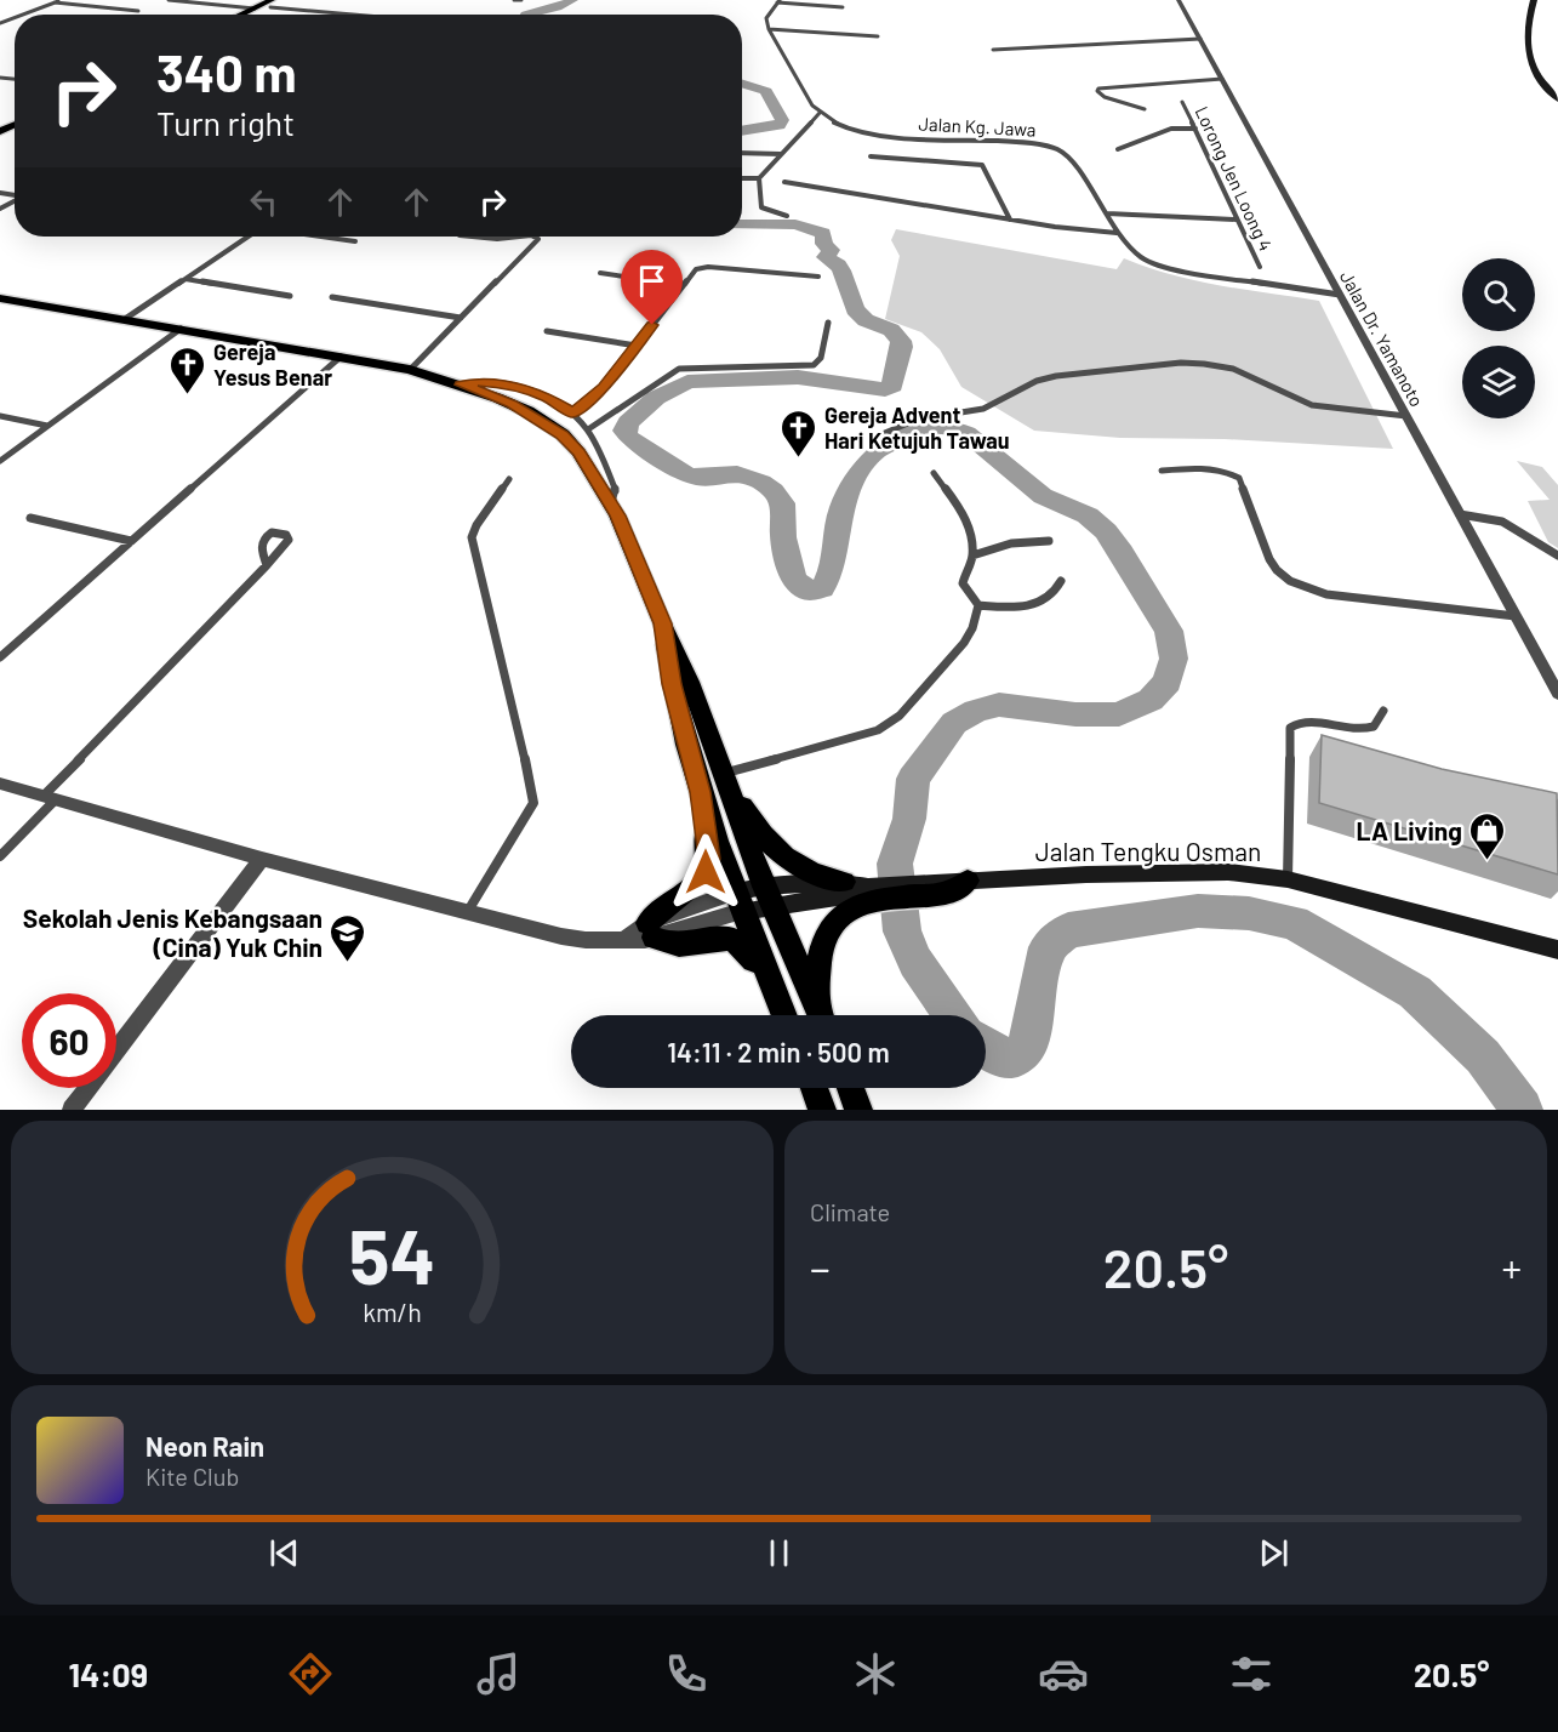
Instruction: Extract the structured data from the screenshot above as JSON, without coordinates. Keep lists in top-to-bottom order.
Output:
{
  "streets": {
    "main road": ["Jalan Tengku Osman"],
    "street": ["Jalan Kg. Jawa", "Lorong Jen Loong 4", "Jalan Dr. Yamanoto"]
  },
  "crossings": [
    ["Jalan Kg. Jawa", "Jalan Dr. Yamanoto"]
  ],
  "places": {
    "church": ["Gereja Yesus Benar", "Gereja Advent Hari Ketujuh Tawau"],
    "shop": ["LA Living"],
    "school or university": ["Sekolah Jenis Kebangsaan (Cina) Yuk Chin"]
  },
  "page": {
    "turn": ["340 m", "Turn right"],
    "limit": "60",
    "trip": "14:11 · 2 min · 500 m",
    "tile": "Climate",
    "heat": ["−", "20.5°", "+"],
    "song": ["Neon Rain", "Kite Club"],
    "tabs": ["14:09", "20.5°"],
    "gauge": ["54", "km/h"]
  }
}
